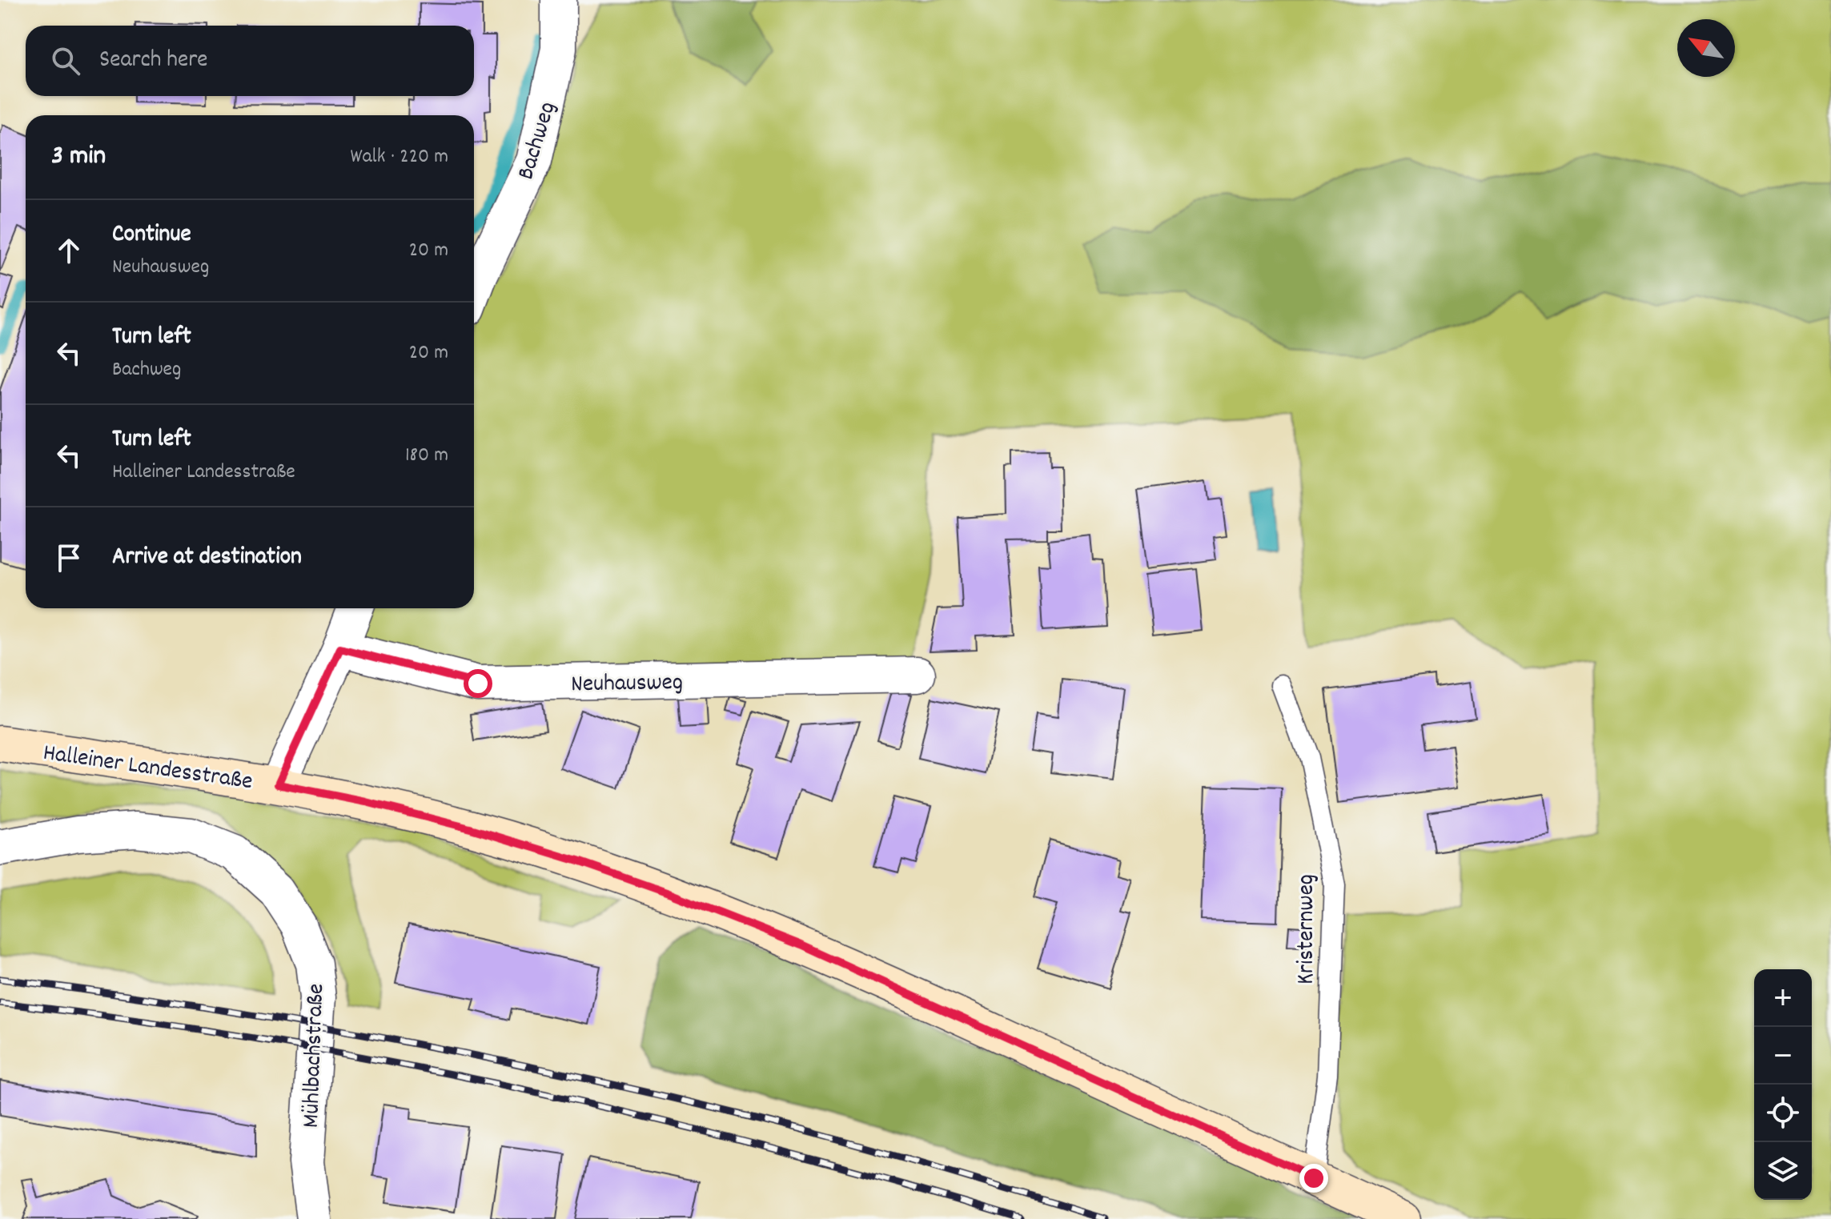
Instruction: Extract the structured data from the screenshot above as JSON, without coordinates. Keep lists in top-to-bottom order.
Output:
{
  "streets": {
    "main road": ["Halleiner Landesstraße"],
    "street": ["Bachweg", "Neuhausweg", "Mühlbachstraße"],
    "lane": ["Kristernweg"]
  },
  "crossings": [
    ["Halleiner Landesstraße", "Kristernweg"]
  ],
  "north": "top left",
  "page": {
    "search": "Search here",
    "heading": ["3 min", "Walk · 220 m"],
    "list": [
      ["Continue", "Neuhausweg", "20 m"],
      ["Turn left", "Bachweg", "20 m"],
      ["Turn left", "Halleiner Landesstraße", "180 m"],
      "Arrive at destination"
    ],
    "map_buttons": ["+", "−"]
  }
}
